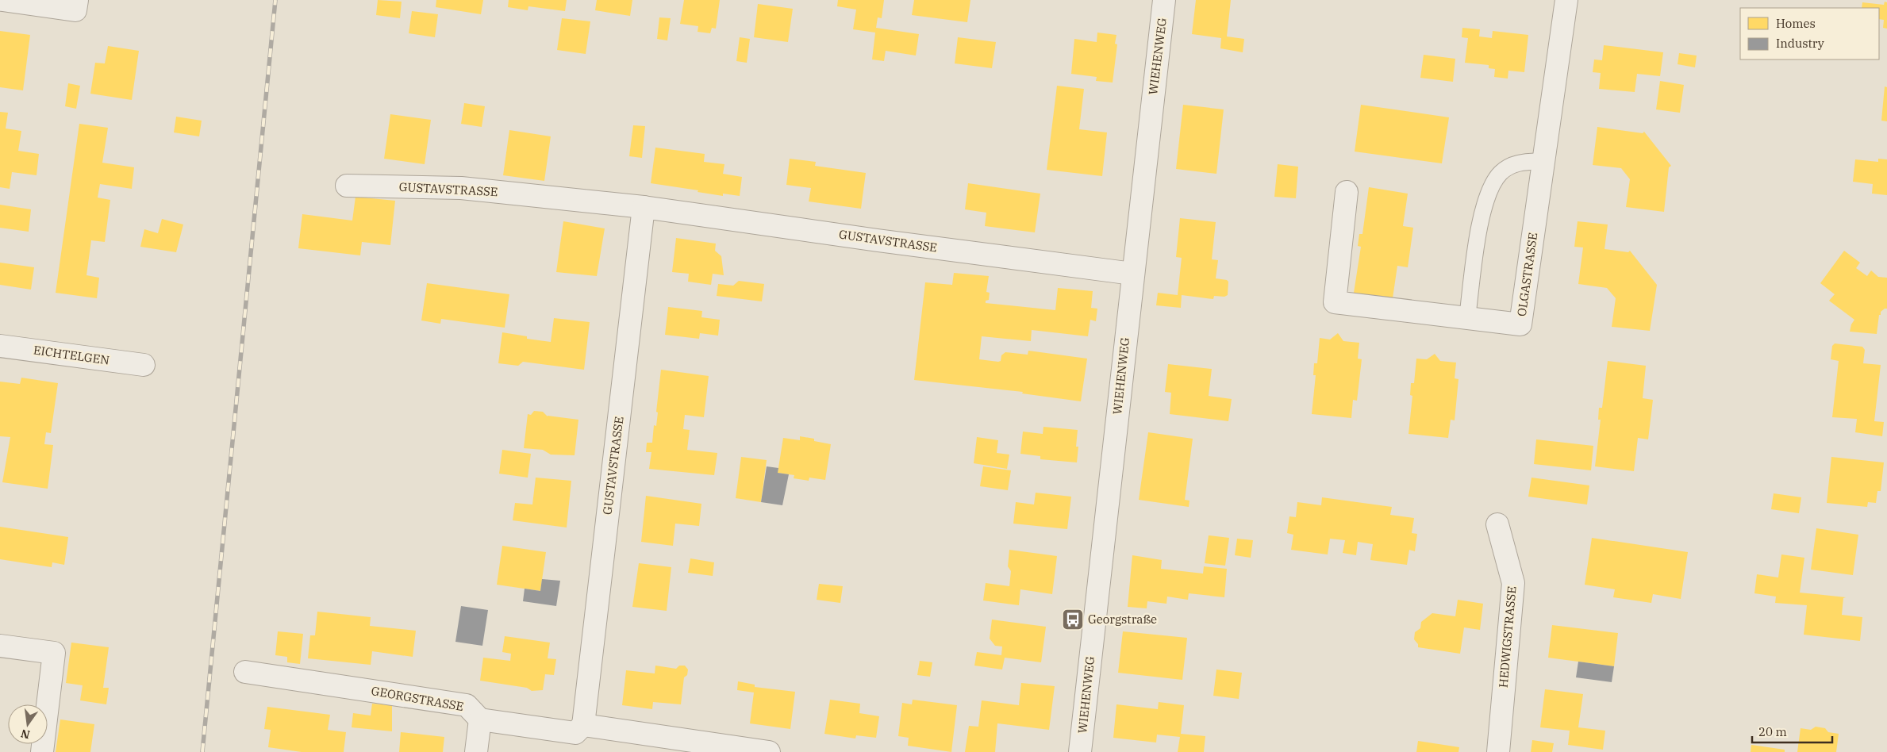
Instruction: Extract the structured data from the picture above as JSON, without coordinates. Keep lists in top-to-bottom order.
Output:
{
  "streets": {
    "street": [
      "WIEHENWEG",
      "GUSTAVSTRASSE",
      "OLGASTRASSE",
      "EICHTELGEN",
      "HEDWIGSTRASSE",
      "GEORGSTRASSE"
    ]
  },
  "crossings": [
    ["WIEHENWEG", "GUSTAVSTRASSE"]
  ],
  "places": {
    "bus stop": ["Georgstraße"]
  },
  "legend": ["Homes", "Industry"],
  "scale_bar": "20 m",
  "north": "bottom"
}
